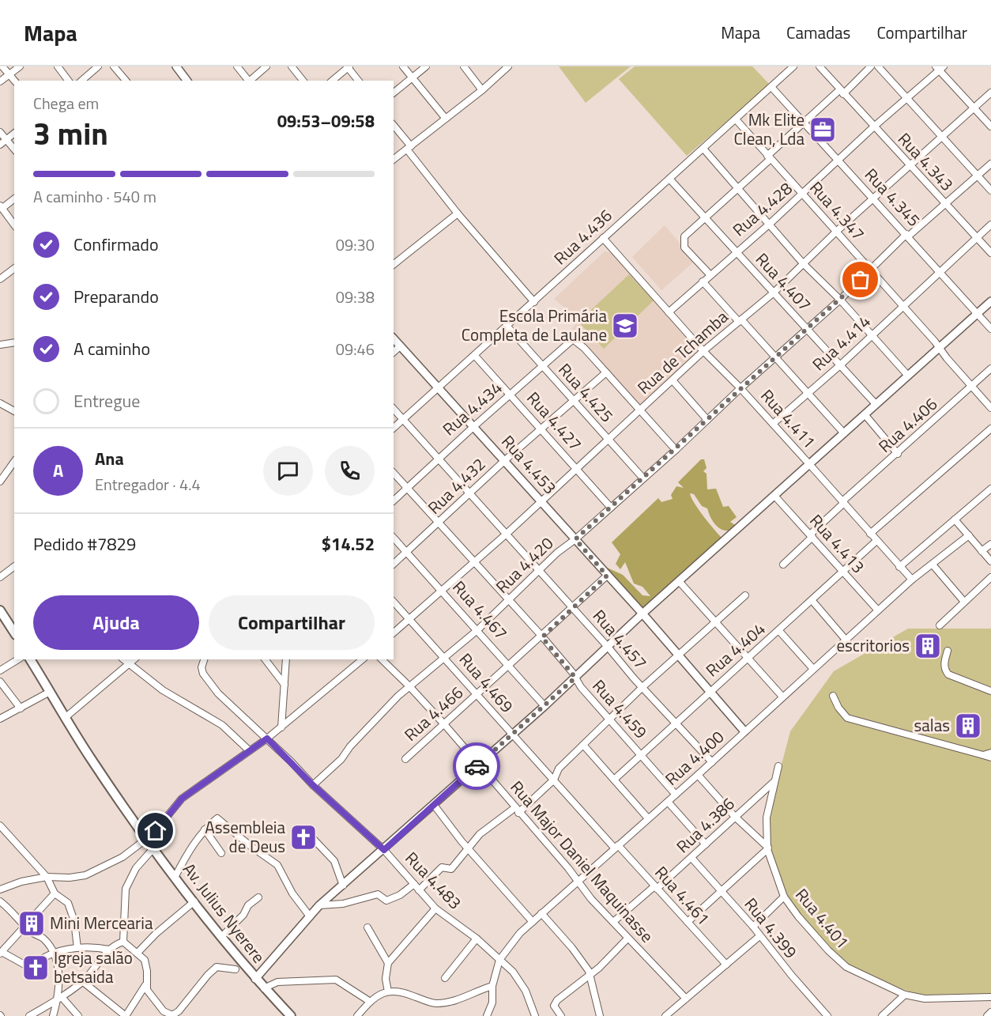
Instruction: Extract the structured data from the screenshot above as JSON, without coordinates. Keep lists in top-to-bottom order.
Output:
{
  "streets": {
    "main road": ["Av. Julius Nyerere"],
    "street": [
      "Rua 4.343",
      "Rua 4.345",
      "Rua 4.428",
      "Rua 4.347",
      "Rua 4.436",
      "Rua 4.407",
      "Rua 4.414",
      "Rua de Tchamba",
      "Rua 4.425",
      "Rua 4.434",
      "Rua 4.411",
      "Rua 4.427",
      "Rua 4.406",
      "Rua 4.453",
      "Rua 4.432",
      "Rua 4.413",
      "Rua 4.420",
      "Rua 4.467",
      "Rua 4.457",
      "Rua 4.404",
      "Rua 4.469",
      "Rua 4.459",
      "Rua 4.466",
      "Rua 4.400",
      "Rua 4.386",
      "Rua Major Daniel Maquinasse",
      "Rua 4.483",
      "Rua 4.461",
      "Rua 4.401",
      "Rua 4.399"
    ]
  },
  "crossings": [
    ["Rua 4.343", "Rua 4.428"],
    ["Rua 4.343", "Rua 4.414"],
    ["Rua 4.343", "Rua de Tchamba"],
    ["Rua 4.343", "Rua 4.420"],
    ["Rua 4.345", "Rua 4.428"],
    ["Rua 4.345", "Rua 4.436"],
    ["Rua 4.345", "Rua 4.414"],
    ["Rua 4.345", "Rua de Tchamba"],
    ["Rua 4.345", "Rua 4.420"],
    ["Rua 4.428", "Rua 4.347"],
    ["Rua 4.428", "Rua 4.407"],
    ["Rua 4.428", "Rua 4.411"],
    ["Rua 4.347", "Rua 4.436"],
    ["Rua 4.347", "Rua 4.414"],
    ["Rua 4.347", "Rua de Tchamba"],
    ["Rua 4.347", "Rua 4.406"],
    ["Rua 4.347", "Rua 4.420"],
    ["Rua 4.436", "Rua 4.407"],
    ["Rua 4.436", "Rua 4.425"],
    ["Rua 4.436", "Rua 4.411"],
    ["Rua 4.436", "Rua 4.427"],
    ["Rua 4.436", "Rua 4.453"],
    ["Rua 4.436", "Rua 4.457"],
    ["Rua 4.407", "Rua 4.414"],
    ["Rua 4.407", "Rua de Tchamba"],
    ["Rua 4.407", "Rua 4.420"],
    ["Rua 4.414", "Rua 4.411"],
    ["Rua de Tchamba", "Rua 4.425"],
    ["Rua de Tchamba", "Rua 4.411"],
    ["Rua de Tchamba", "Rua 4.427"],
    ["Rua de Tchamba", "Rua 4.453"],
    ["Rua de Tchamba", "Rua 4.467"],
    ["Rua de Tchamba", "Rua 4.457"],
    ["Rua de Tchamba", "Rua 4.469"],
    ["Rua de Tchamba", "Rua 4.459"],
    ["Rua 4.425", "Rua 4.434"],
    ["Rua 4.425", "Rua 4.432"],
    ["Rua 4.425", "Rua 4.420"],
    ["Rua 4.434", "Rua 4.427"],
    ["Rua 4.434", "Rua 4.453"],
    ["Rua 4.434", "Rua 4.432"],
    ["Rua 4.434", "Rua 4.457"],
    ["Rua 4.434", "Rua 4.459"],
    ["Rua 4.411", "Rua 4.406"],
    ["Rua 4.411", "Rua 4.420"],
    ["Rua 4.411", "Rua 4.404"],
    ["Rua 4.411", "Rua 4.400"],
    ["Rua 4.427", "Rua 4.432"],
    ["Rua 4.427", "Rua 4.420"],
    ["Rua 4.406", "Rua 4.413"],
    ["Rua 4.453", "Rua 4.432"],
    ["Rua 4.453", "Rua 4.420"],
    ["Rua 4.453", "Rua 4.404"],
    ["Rua 4.453", "Rua 4.466"],
    ["Rua 4.453", "Rua 4.400"],
    ["Rua 4.432", "Rua 4.467"],
    ["Rua 4.432", "Rua 4.457"],
    ["Rua 4.432", "Rua 4.459"],
    ["Rua 4.413", "Rua 4.404"],
    ["Rua 4.413", "Rua 4.400"],
    ["Rua 4.420", "Rua 4.467"],
    ["Rua 4.420", "Rua 4.457"],
    ["Rua 4.420", "Rua 4.469"],
    ["Rua 4.420", "Rua 4.459"],
    ["Rua 4.420", "Rua Major Daniel Maquinasse"],
    ["Rua 4.420", "Rua 4.483"],
    ["Rua 4.467", "Rua 4.466"],
    ["Rua 4.457", "Rua 4.404"],
    ["Rua 4.457", "Rua 4.466"],
    ["Rua 4.457", "Rua 4.400"],
    ["Rua 4.404", "Rua 4.459"],
    ["Rua 4.469", "Rua 4.466"],
    ["Rua 4.469", "Rua 4.400"],
    ["Rua 4.469", "Rua 4.461"],
    ["Rua 4.459", "Rua 4.466"],
    ["Rua 4.459", "Rua 4.400"],
    ["Rua 4.466", "Rua Major Daniel Maquinasse"],
    ["Rua 4.400", "Rua Major Daniel Maquinasse"],
    ["Rua 4.400", "Rua 4.483"],
    ["Rua 4.400", "Rua 4.461"],
    ["Rua 4.386", "Rua Major Daniel Maquinasse"],
    ["Rua 4.386", "Rua 4.461"],
    ["Rua 4.386", "Rua 4.401"],
    ["Rua 4.386", "Rua 4.399"]
  ],
  "places": {
    "office": ["Mk Elite Clean, Lda"],
    "school or university": ["Escola Primária Completa de Laulane"],
    "building": ["escritorios", "salas", "Mini Mercearia"],
    "church": ["Assembleia de Deus", "Igreja salão betsaida"]
  },
  "page": {
    "header": "Mapa",
    "nav": ["Mapa", "Camadas", "Compartilhar"],
    "heading": ["3 min", "Chega em", "09:53–09:58"],
    "panel": [
      "Ana",
      "Entregador · 4.4",
      "Pedido #7829",
      "$14.52"
    ],
    "bar": "A caminho · 540 m",
    "list": [
      ["Confirmado", "09:30"],
      ["Preparando", "09:38"],
      ["A caminho", "09:46"],
      "Entregue"
    ],
    "round": "A",
    "buttons": ["Ajuda", "Compartilhar"]
  }
}
